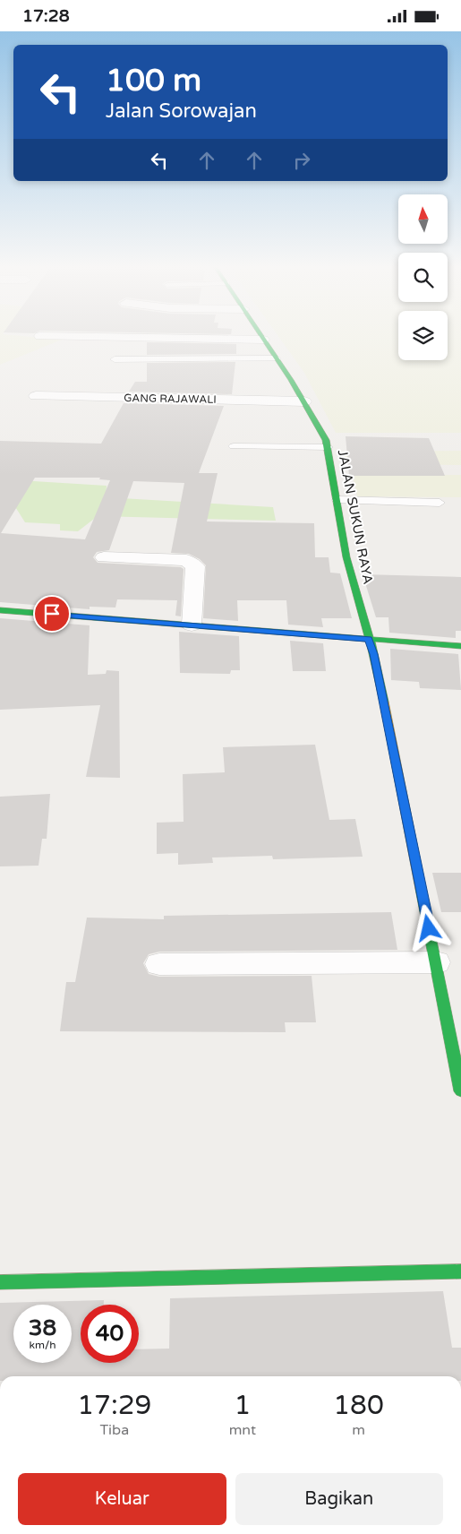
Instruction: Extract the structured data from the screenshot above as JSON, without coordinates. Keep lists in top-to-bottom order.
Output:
{
  "streets": {
    "street": ["GANG RAJAWALI", "JALAN SUKUN RAYA"]
  },
  "crossings": [
    ["GANG RAJAWALI", "JALAN SUKUN RAYA"]
  ],
  "north": "top",
  "page": {
    "status": "17:28",
    "turn": ["100 m", "Jalan Sorowajan"],
    "speed": "38 km/h",
    "limit": "40",
    "eta": [
      "17:29",
      "Tiba",
      "1",
      "mnt",
      "180",
      "m"
    ],
    "buttons": ["Keluar", "Bagikan"]
  }
}
